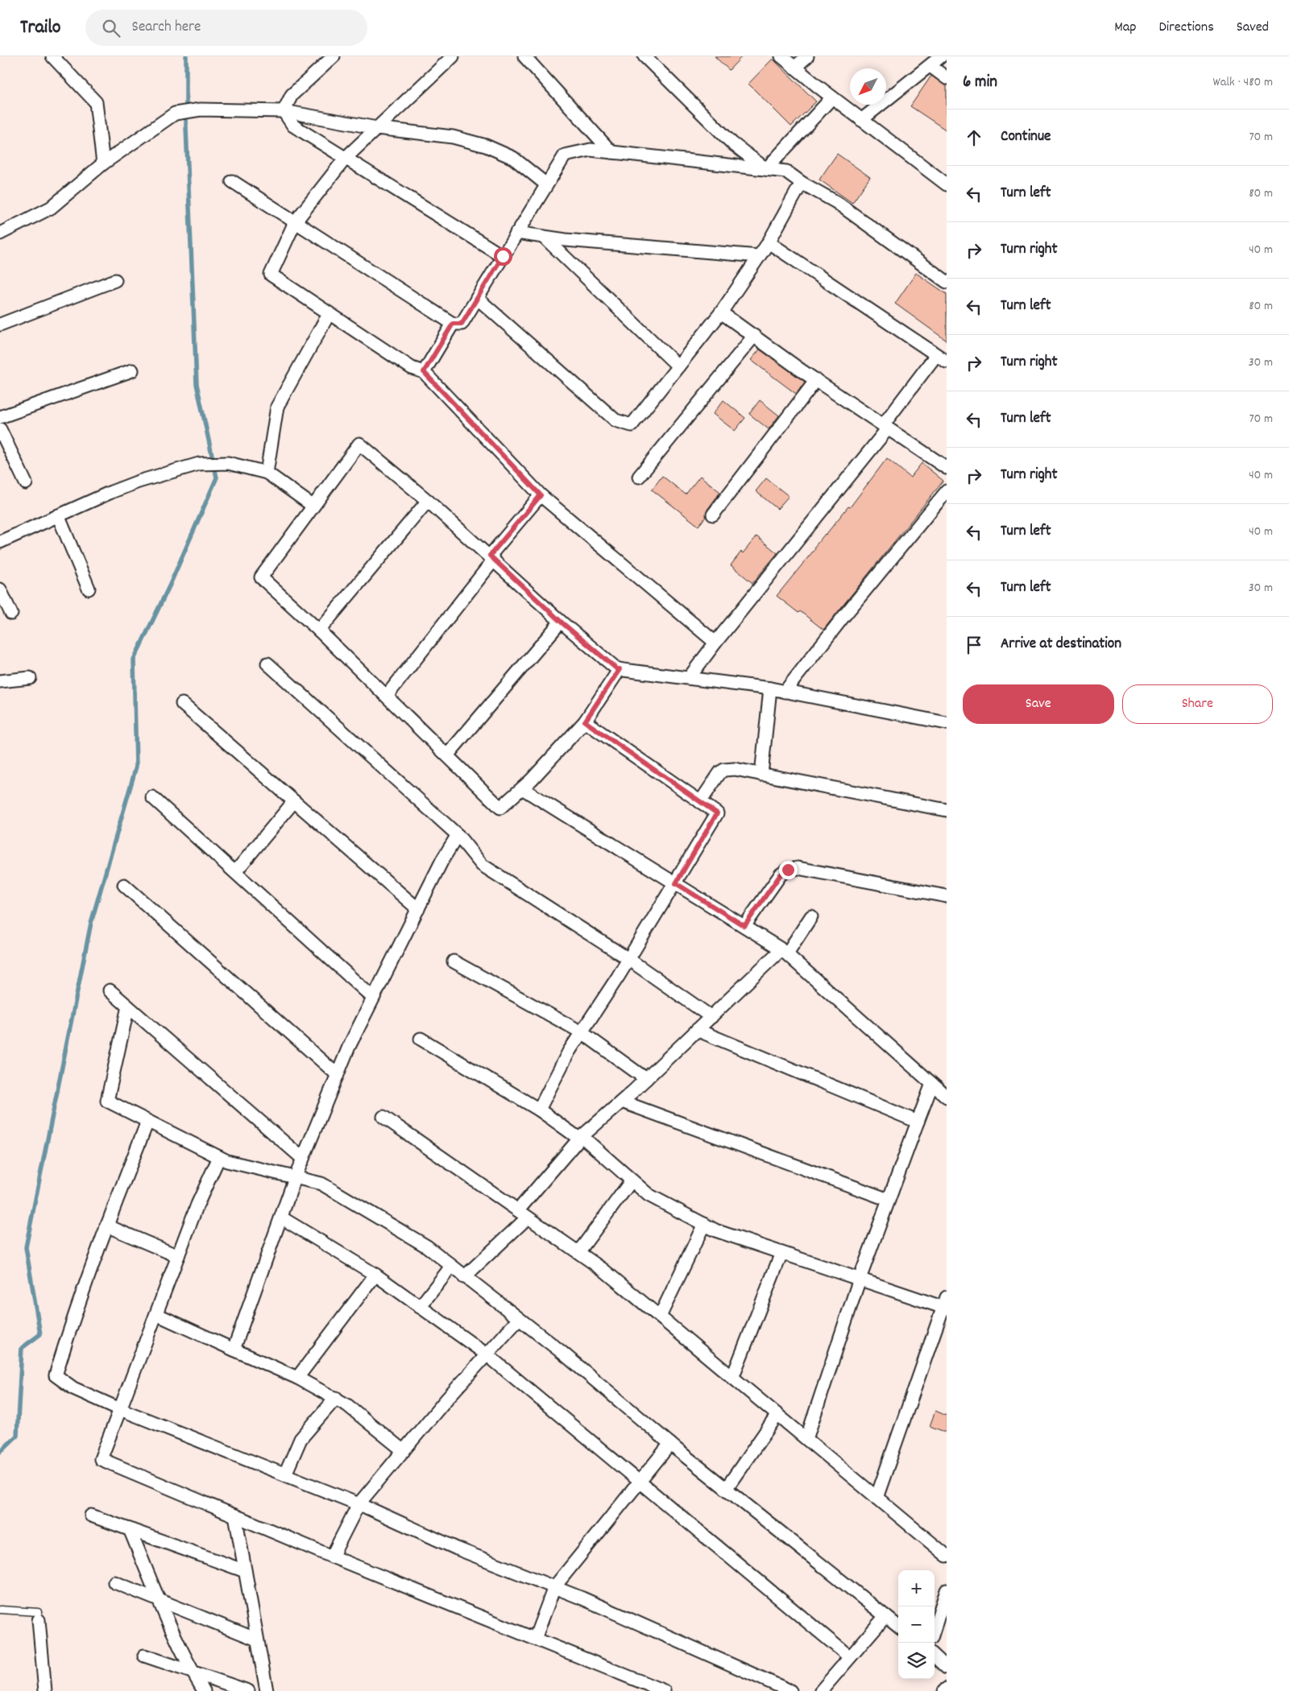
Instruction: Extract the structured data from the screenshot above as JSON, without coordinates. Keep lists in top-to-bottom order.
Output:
{
  "north": "bottom left",
  "page": {
    "header": "Trailo",
    "search": "Search here",
    "nav": ["Map", "Directions", "Saved"],
    "heading": ["6 min", "Walk · 480 m"],
    "list": [
      ["Continue", "70 m"],
      ["Turn left", "80 m"],
      ["Turn right", "40 m"],
      ["Turn left", "80 m"],
      ["Turn right", "30 m"],
      ["Turn left", "70 m"],
      ["Turn right", "40 m"],
      ["Turn left", "40 m"],
      ["Turn left", "30 m"],
      "Arrive at destination"
    ],
    "buttons": ["Save", "Share"],
    "map_buttons": ["+", "−"]
  }
}
